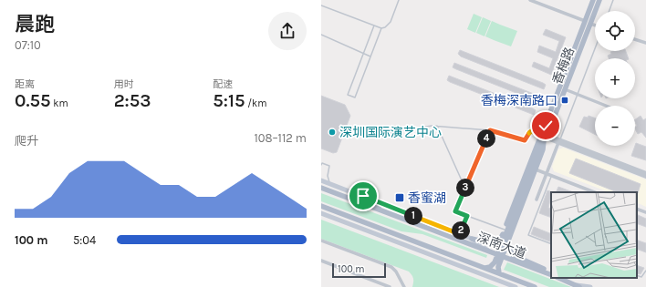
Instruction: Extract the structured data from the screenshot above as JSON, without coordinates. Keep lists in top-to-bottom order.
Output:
{
  "streets": {
    "main road": ["香梅路", "深南大道"]
  },
  "crossings": [
    ["香梅路", "深南大道"]
  ],
  "places": {
    "transit": ["香梅深南路口", "香蜜湖"],
    "other": ["深圳国际演艺中心"]
  },
  "scale_bar": "100 m",
  "page": {
    "heading": ["晨跑", "07:10"],
    "map_buttons": ["+", "−"],
    "stats": [
      ["距离", "0.55 km"],
      ["用时", "2:53"],
      ["配速", "5:15 /km"]
    ],
    "chart": ["爬升", "108–112 m"],
    "pins": [
      "4",
      "3",
      "1",
      "2"
    ],
    "list": [
      {
        "name": "100 m",
        "note": "5:04"
      }
    ],
    "scale": "100 m"
  }
}
